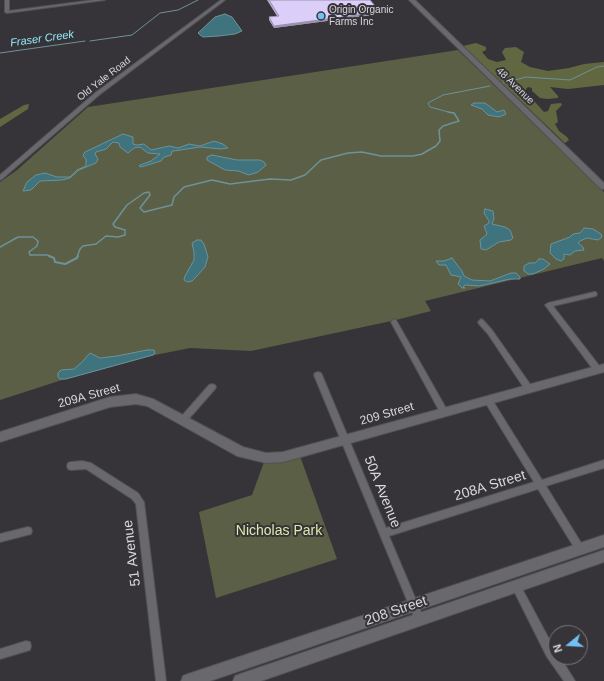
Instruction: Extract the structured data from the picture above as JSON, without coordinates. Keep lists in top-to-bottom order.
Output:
{
  "streets": {
    "main road": [
      "48 Avenue",
      "209A Street",
      "209 Street",
      "208 Street"
    ],
    "street": [
      "Old Yale Road",
      "208A Street",
      "50A Avenue",
      "51 Avenue"
    ]
  },
  "crossings": [
    ["209A Street", "209 Street"],
    ["209 Street", "50A Avenue"],
    ["208A Street", "50A Avenue"],
    ["50A Avenue", "208 Street"]
  ],
  "water": ["Fraser Creek"],
  "parks": ["Nicholas Park"],
  "places": ["Origin Organic Farms Inc"],
  "north": "left"
}
